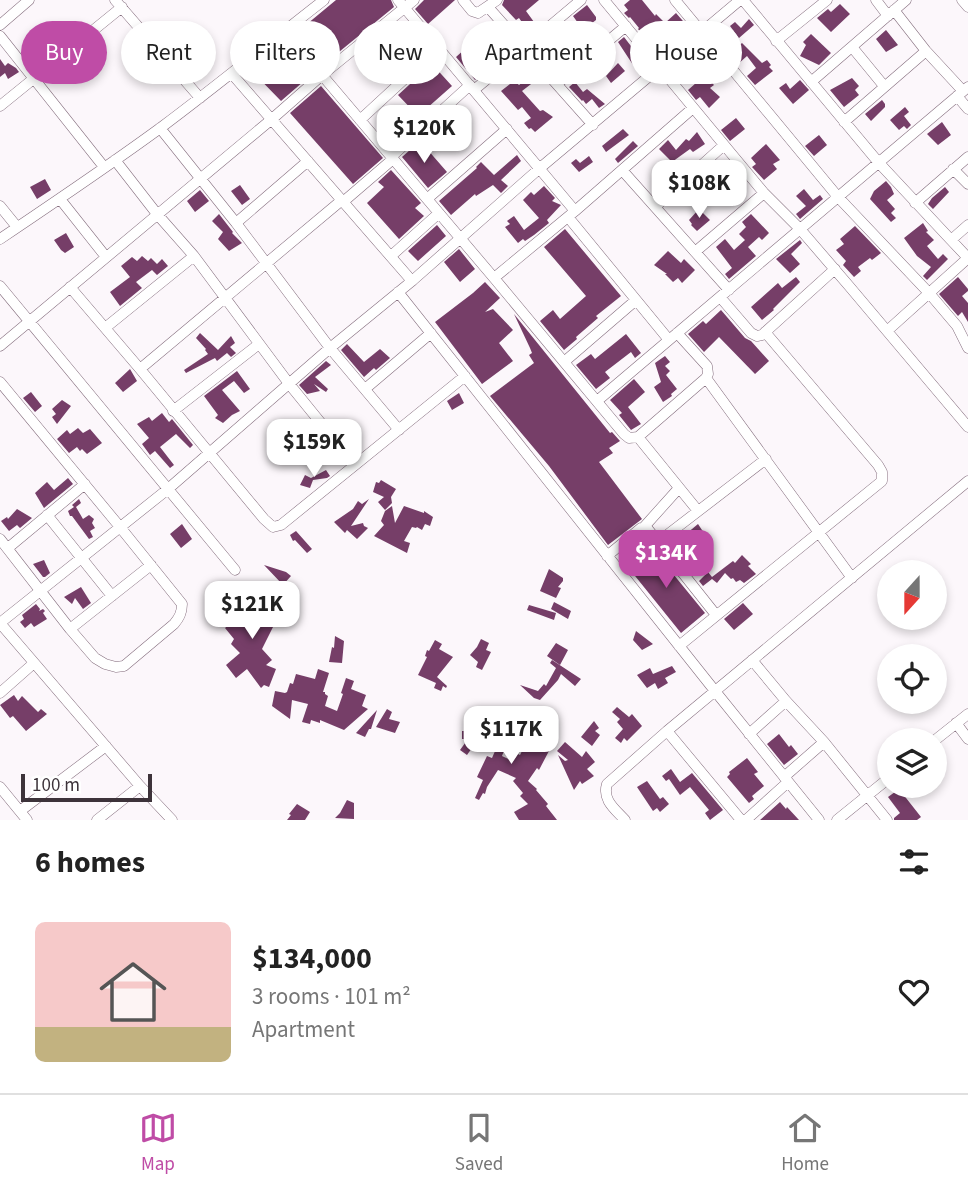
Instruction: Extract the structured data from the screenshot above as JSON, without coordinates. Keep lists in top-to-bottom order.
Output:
{
  "scale_bar": "100 m",
  "north": "bottom",
  "page": {
    "chip": [
      "Buy",
      "Rent",
      "Filters",
      "New",
      "Apartment",
      "House"
    ],
    "price": [
      "$120K",
      "$108K",
      "$159K",
      "$134K",
      "$121K",
      "$117K"
    ],
    "scale": "100 m",
    "heading": "6 homes",
    "list": [
      {
        "name": "$134,000",
        "note": "3 rooms · 101 m² · Apartment"
      }
    ],
    "tabs": ["Map", "Saved", "Home"]
  }
}
